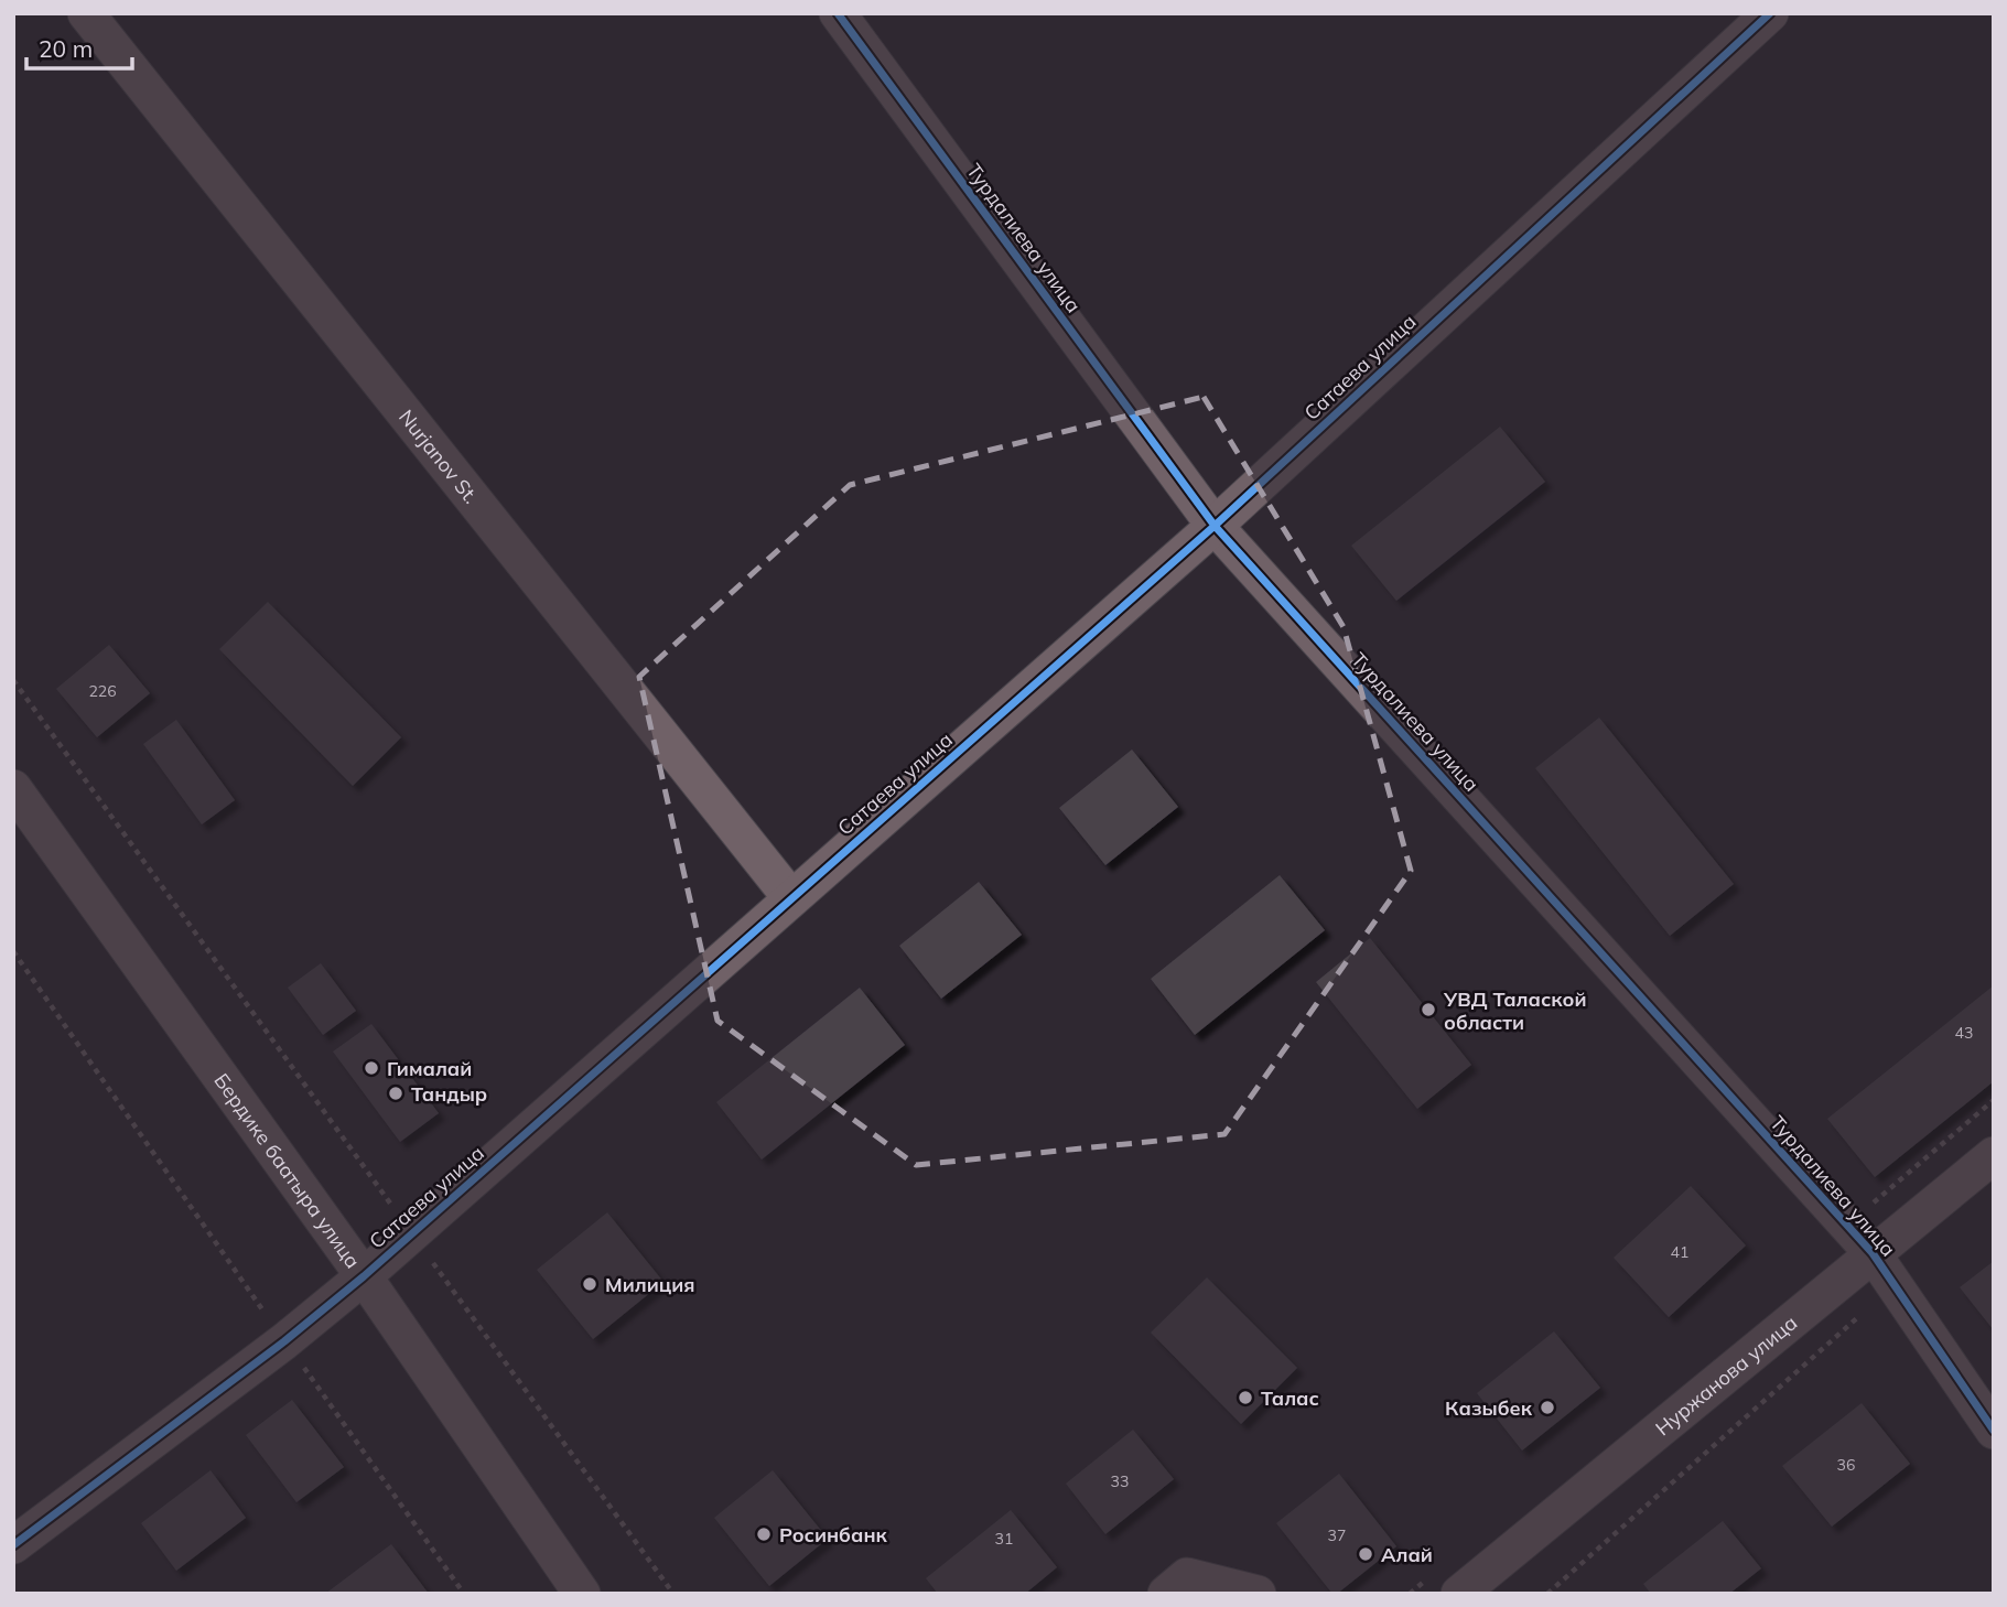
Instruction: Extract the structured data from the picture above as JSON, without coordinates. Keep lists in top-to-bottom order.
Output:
{
  "streets": {
    "street": [
      "Турдалиева улица",
      "Сатаева улица",
      "Nurjanov St.",
      "Бердике баатыра улица",
      "Нуржанова улица"
    ]
  },
  "crossings": [
    ["Турдалиева улица", "Сатаева улица"],
    ["Турдалиева улица", "Нуржанова улица"],
    ["Сатаева улица", "Nurjanov St."],
    ["Сатаева улица", "Бердике баатыра улица"]
  ],
  "places": [
    "УВД Талаской области",
    "Гималай",
    "Тандыр",
    "Милиция",
    "Талас",
    "Казыбек",
    "Росинбанк",
    "Алай"
  ],
  "house_numbers": [
    "226",
    "43",
    "41",
    "36",
    "33",
    "37",
    "31"
  ],
  "scale_bar": "20 m"
}
